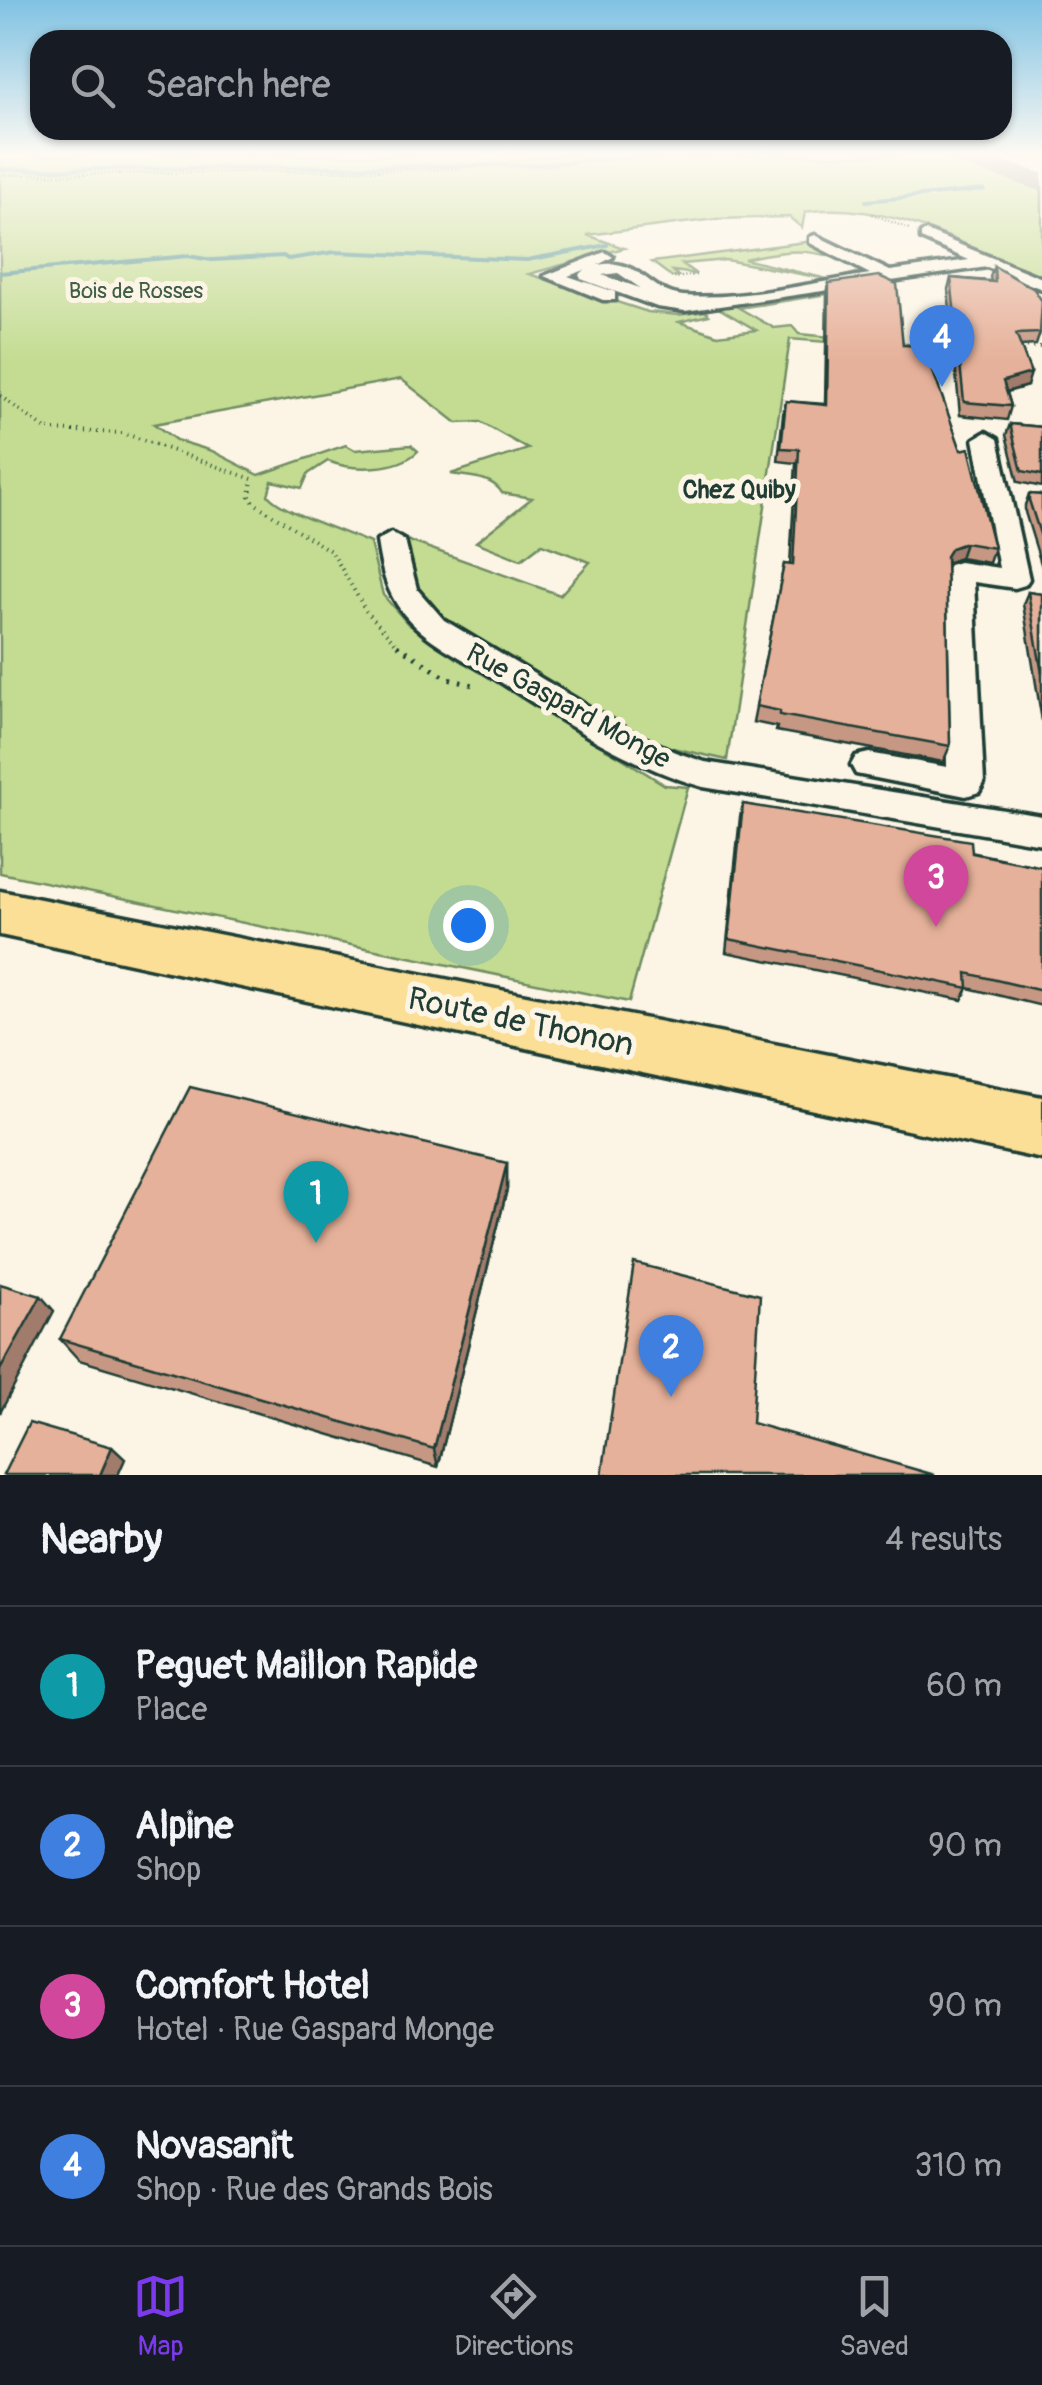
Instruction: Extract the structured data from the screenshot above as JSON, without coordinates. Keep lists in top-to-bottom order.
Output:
{
  "streets": {
    "main road": ["Route de Thonon"],
    "street": ["Rue Gaspard Monge"]
  },
  "districts": ["Chez Quiby"],
  "parks": ["Bois de Rosses"],
  "page": {
    "search": "Search here",
    "pins": [
      "4",
      "3",
      "1",
      "2"
    ],
    "heading": ["Nearby", "4 results"],
    "list": [
      {
        "mark": "1",
        "name": "Peguet Maillon Rapide",
        "note": "Place",
        "value": "60 m"
      },
      {
        "mark": "2",
        "name": "Alpine",
        "note": "Shop",
        "value": "90 m"
      },
      {
        "mark": "3",
        "name": "Comfort Hotel",
        "note": "Hotel · Rue Gaspard Monge",
        "value": "90 m"
      },
      {
        "mark": "4",
        "name": "Novasanit",
        "note": "Shop · Rue des Grands Bois",
        "value": "310 m"
      }
    ],
    "nav": ["Map", "Directions", "Saved"]
  }
}
